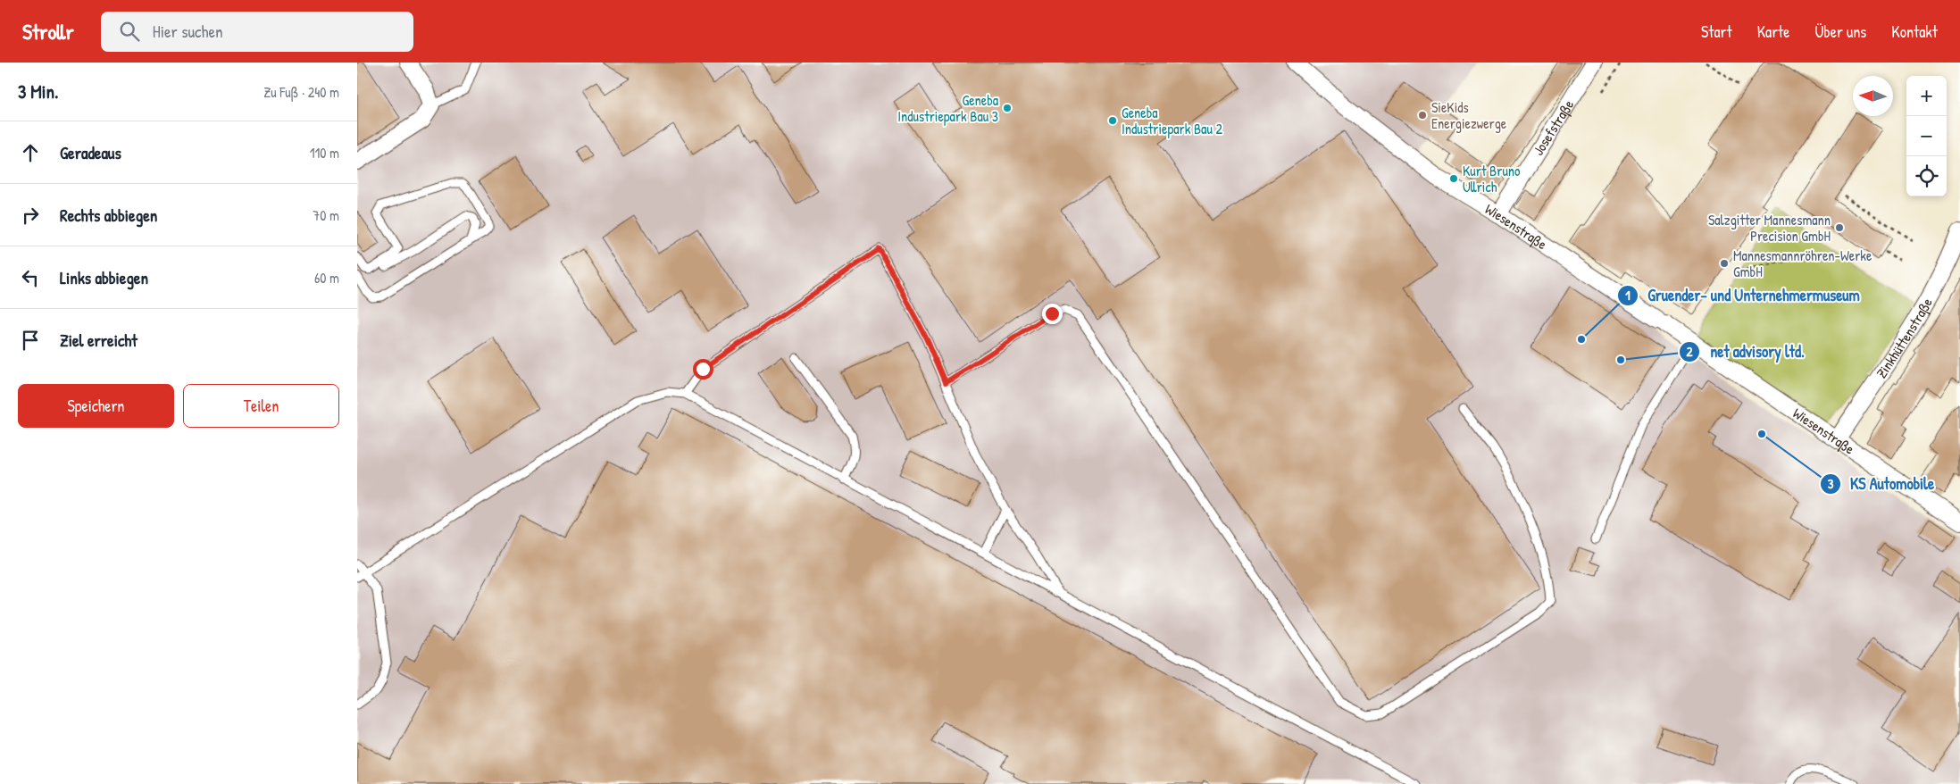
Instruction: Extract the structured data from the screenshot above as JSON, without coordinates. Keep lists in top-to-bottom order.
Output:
{
  "streets": {
    "street": ["Josefstraße", "Wiesenstraße", "Zinkhüttenstraße"]
  },
  "crossings": [
    ["Josefstraße", "Wiesenstraße"],
    ["Wiesenstraße", "Zinkhüttenstraße"]
  ],
  "places": [
    "Geneba Industriepark Bau 3",
    "SieKids Energiezwerge",
    "Geneba Industriepark Bau 2",
    "Kurt Bruno Ullrich",
    "Salzgitter Mannesmann Precision GmbH",
    "Mannesmannröhren-Werke GmbH",
    "Gruender- und Unternehmermuseum",
    "net advisory ltd.",
    "KS Automobile"
  ],
  "north": "left",
  "page": {
    "header": "Strollr",
    "search": "Hier suchen",
    "nav": [
      "Start",
      "Karte",
      "Über uns",
      "Kontakt"
    ],
    "heading": ["3 Min.", "Zu Fuß · 240 m"],
    "map_buttons": ["+", "−"],
    "list": [
      ["Geradeaus", "110 m"],
      ["Rechts abbiegen", "70 m"],
      ["Links abbiegen", "60 m"],
      "Ziel erreicht"
    ],
    "buttons": ["Speichern", "Teilen"]
  }
}
